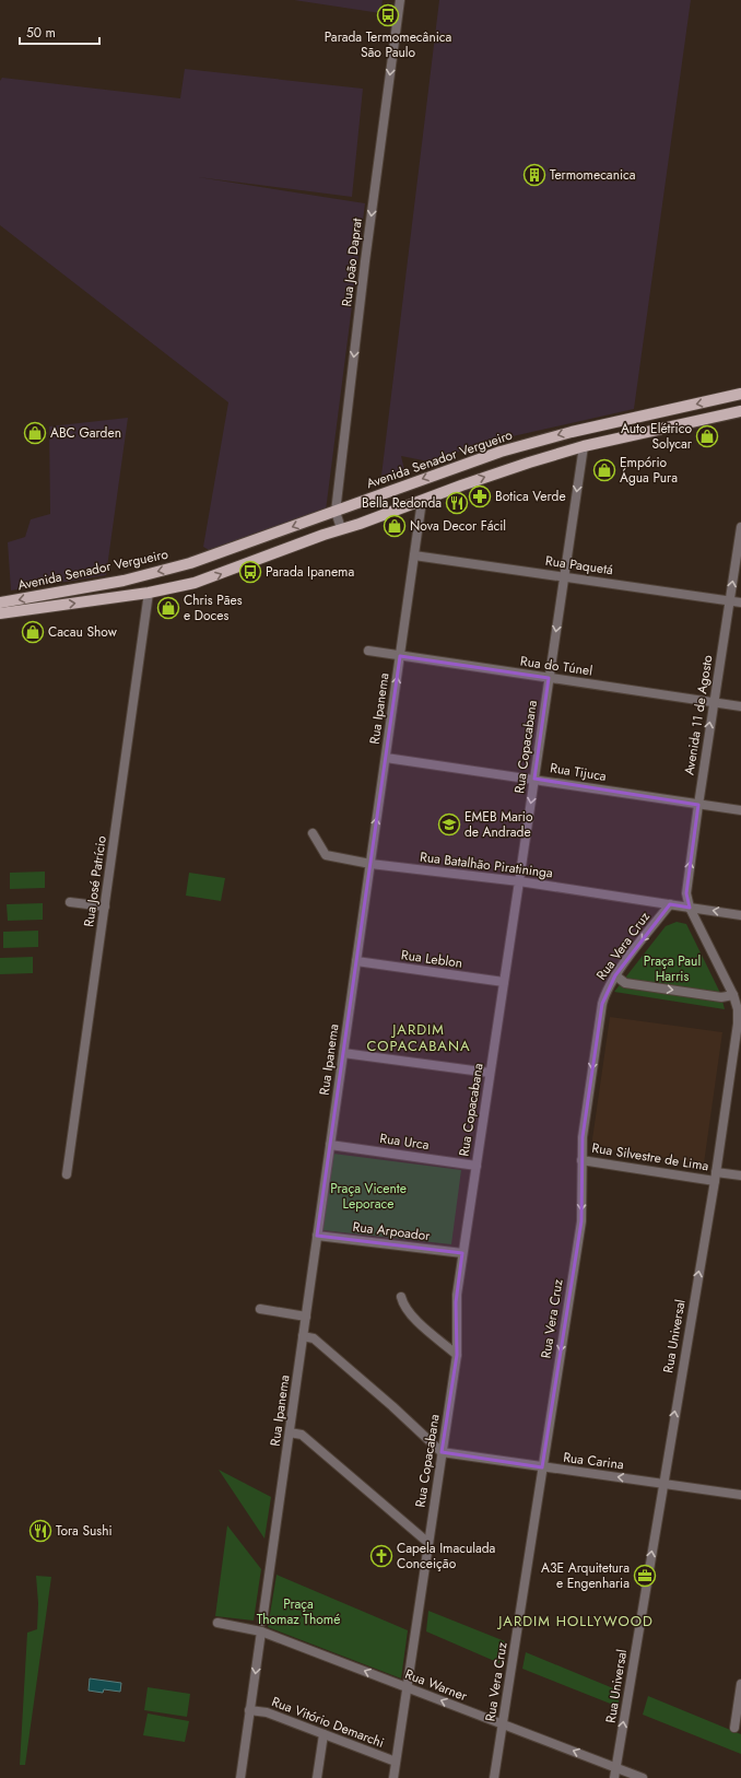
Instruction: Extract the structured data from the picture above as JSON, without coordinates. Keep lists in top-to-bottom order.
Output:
{
  "streets": {
    "main road": ["Avenida Senador Vergueiro"],
    "street": [
      "Rua João Daprat",
      "Rua Paquetá",
      "Rua do Túnel",
      "Rua Ipanema",
      "Avenida 11 de Agosto",
      "Rua Copacabana",
      "Rua Tijuca",
      "Rua Batalhão Piratininga",
      "Rua José Patrício",
      "Rua Vera Cruz",
      "Rua Leblon",
      "Rua Urca",
      "Rua Silvestre de Lima",
      "Rua Arpoador",
      "Rua Universal",
      "Rua Carina",
      "Rua Warner",
      "Rua Vitório Demarchi"
    ]
  },
  "crossings": [
    ["Rua João Daprat", "Avenida Senador Vergueiro"],
    ["Avenida Senador Vergueiro", "Rua Ipanema"],
    ["Avenida Senador Vergueiro", "Rua Copacabana"],
    ["Avenida Senador Vergueiro", "Rua José Patrício"],
    ["Rua Paquetá", "Rua Ipanema"],
    ["Rua Paquetá", "Avenida 11 de Agosto"],
    ["Rua Paquetá", "Rua Copacabana"],
    ["Rua do Túnel", "Rua Ipanema"],
    ["Rua do Túnel", "Avenida 11 de Agosto"],
    ["Rua do Túnel", "Rua Copacabana"],
    ["Rua Ipanema", "Rua Tijuca"],
    ["Rua Ipanema", "Rua Batalhão Piratininga"],
    ["Rua Ipanema", "Rua Leblon"],
    ["Rua Ipanema", "Rua Urca"],
    ["Rua Ipanema", "Rua Arpoador"],
    ["Rua Ipanema", "Rua Warner"],
    ["Rua Ipanema", "Rua Vitório Demarchi"],
    ["Avenida 11 de Agosto", "Rua Tijuca"],
    ["Avenida 11 de Agosto", "Rua Universal"],
    ["Rua Copacabana", "Rua Tijuca"],
    ["Rua Copacabana", "Rua Batalhão Piratininga"],
    ["Rua Copacabana", "Rua Leblon"],
    ["Rua Copacabana", "Rua Urca"],
    ["Rua Copacabana", "Rua Arpoador"],
    ["Rua Copacabana", "Rua Carina"],
    ["Rua Copacabana", "Rua Warner"],
    ["Rua Copacabana", "Rua Vitório Demarchi"],
    ["Rua Batalhão Piratininga", "Rua Vera Cruz"],
    ["Rua Vera Cruz", "Rua Silvestre de Lima"],
    ["Rua Vera Cruz", "Rua Carina"],
    ["Rua Vera Cruz", "Rua Warner"],
    ["Rua Silvestre de Lima", "Rua Universal"],
    ["Rua Universal", "Rua Carina"],
    ["Rua Universal", "Rua Warner"]
  ],
  "one_way": [
    "Rua João Daprat",
    "Avenida 11 de Agosto",
    "Rua Vera Cruz",
    "Rua Universal",
    "Rua Carina",
    "Rua Warner"
  ],
  "districts": ["JARDIM COPACABANA", "JARDIM HOLLYWOOD"],
  "parks": ["Praça Paul Harris", "Praça Vicente Leporace", "Praça Thomaz Thomé"],
  "places": {
    "bus stop": ["Parada Termomecânica São Paulo", "Parada Ipanema"],
    "building": ["Termomecanica"],
    "shop": [
      "ABC Garden",
      "Auto Elétrico Solycar",
      "Empório Água Pura",
      "Nova Decor Fácil",
      "Chris Pães e Doces",
      "Cacau Show"
    ],
    "pharmacy": ["Botica Verde"],
    "restaurant": ["Bella Redonda", "Tora Sushi"],
    "school or university": ["EMEB Mario de Andrade"],
    "church": ["Capela Imaculada Conceição"],
    "office": ["A3E Arquitetura e Engenharia"]
  },
  "scale_bar": "50 m"
}
